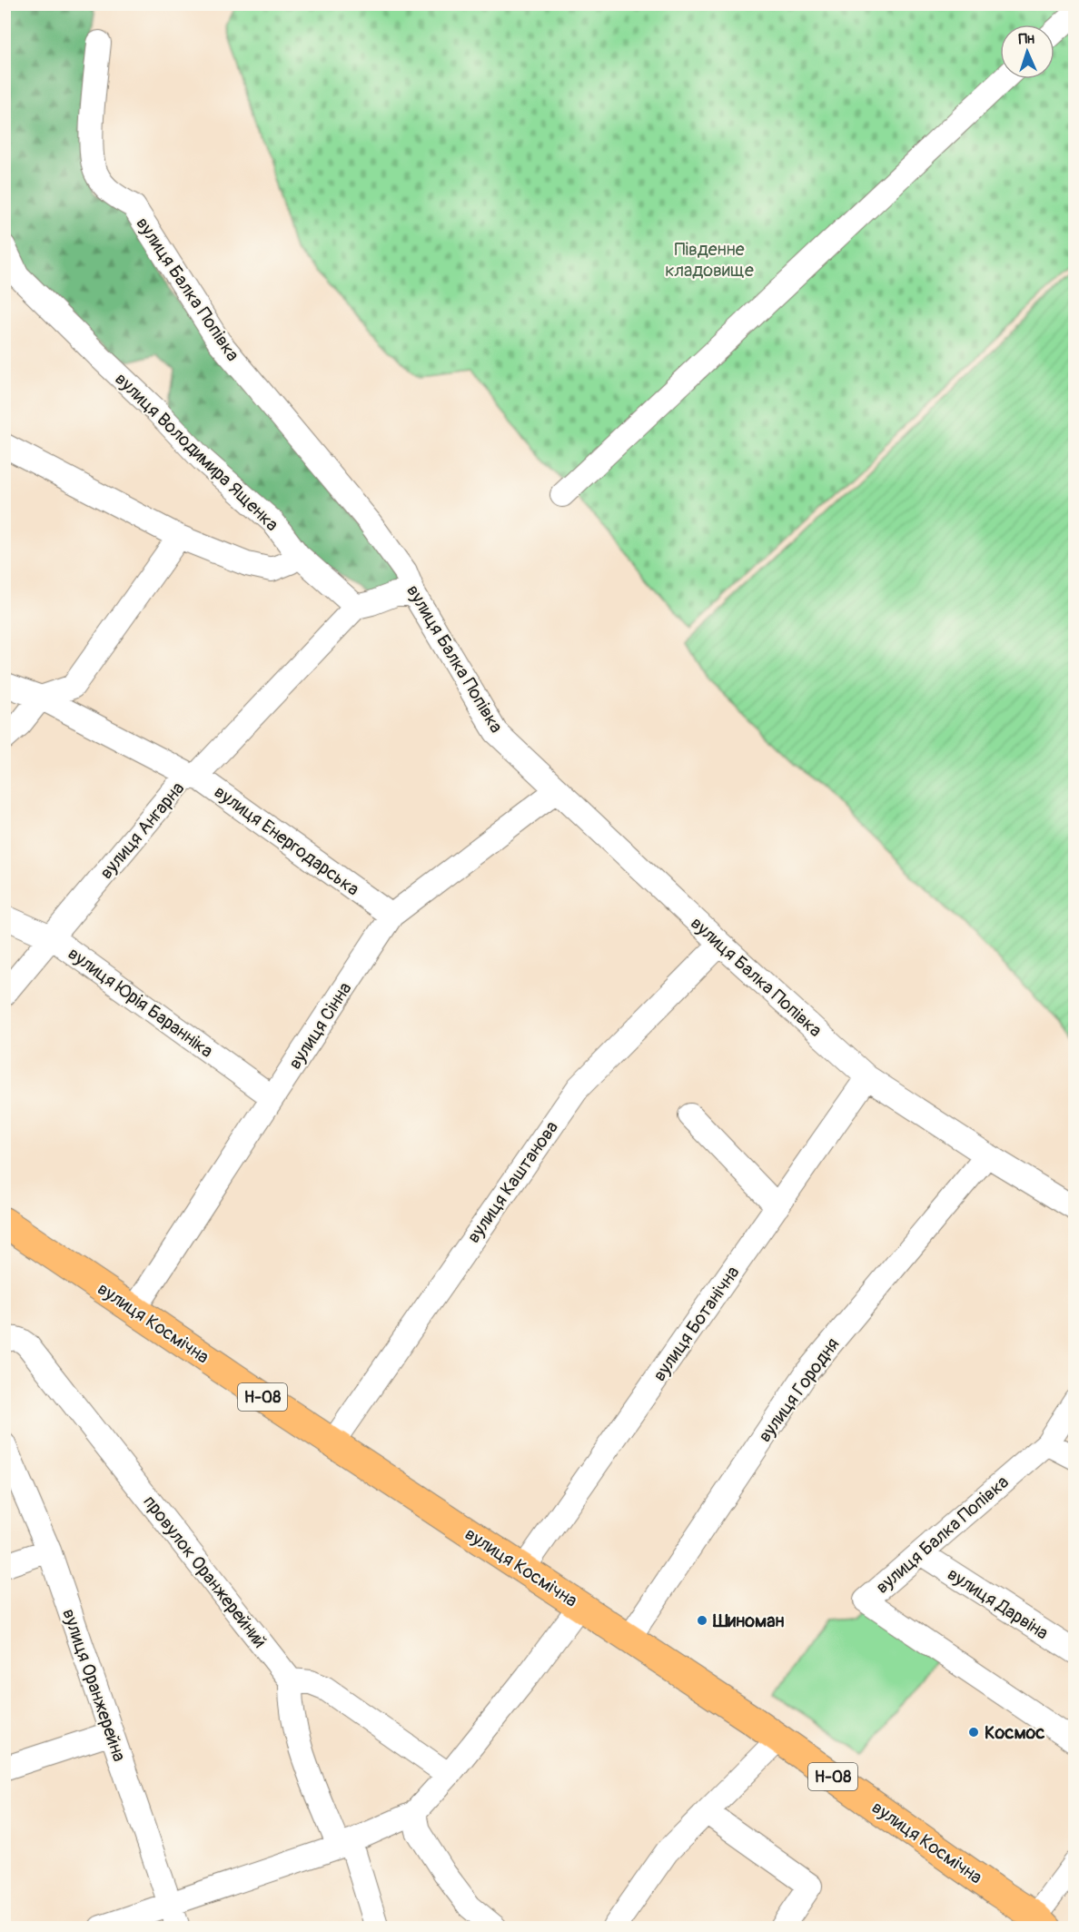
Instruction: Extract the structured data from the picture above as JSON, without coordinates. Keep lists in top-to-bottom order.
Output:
{
  "streets": {
    "main road": ["вулиця Космічна", "Н-08"],
    "street": [
      "вулиця Балка Попівка",
      "вулиця Володимира Ященка",
      "вулиця Ангарна",
      "вулиця Енергодарська",
      "вулиця Юрія Баранніка",
      "вулиця Сінна",
      "вулиця Каштанова",
      "вулиця Ботанічна",
      "вулиця Городня",
      "провулок Оранжерейний",
      "вулиця Дарвіна",
      "вулиця Оранжерейна"
    ]
  },
  "crossings": [
    ["вулиця Балка Попівка", "вулиця Сінна"],
    ["вулиця Балка Попівка", "вулиця Каштанова"],
    ["вулиця Балка Попівка", "вулиця Ботанічна"],
    ["вулиця Балка Попівка", "вулиця Городня"],
    ["вулиця Балка Попівка", "вулиця Дарвіна"],
    ["вулиця Володимира Ященка", "вулиця Ангарна"],
    ["вулиця Ангарна", "вулиця Енергодарська"],
    ["вулиця Ангарна", "вулиця Юрія Баранніка"],
    ["вулиця Енергодарська", "вулиця Сінна"],
    ["вулиця Юрія Баранніка", "вулиця Сінна"],
    ["вулиця Сінна", "вулиця Космічна"],
    ["вулиця Каштанова", "вулиця Космічна"],
    ["вулиця Космічна", "вулиця Ботанічна"],
    ["вулиця Космічна", "вулиця Городня"]
  ],
  "parks": ["Південне кладовище"],
  "places": ["Шиноман", "Космос"],
  "north": "top"
}
